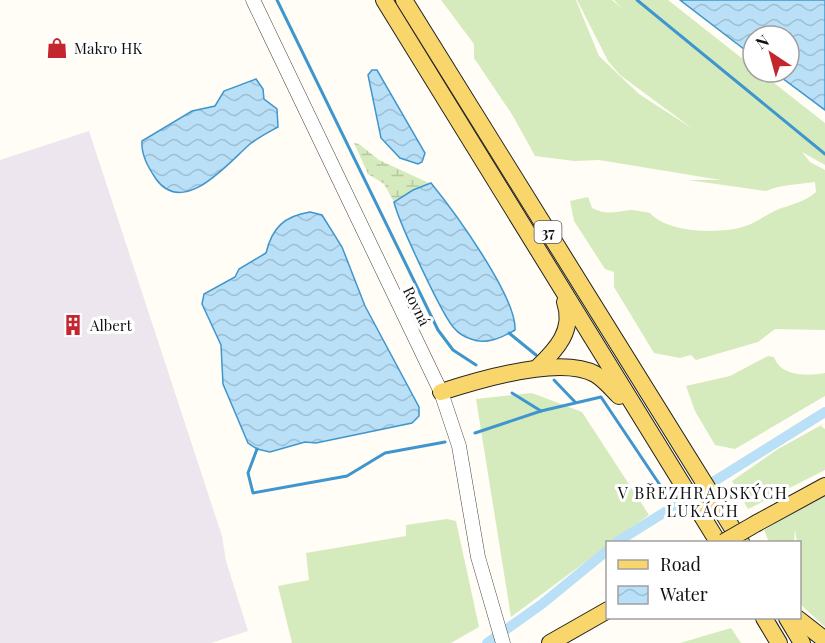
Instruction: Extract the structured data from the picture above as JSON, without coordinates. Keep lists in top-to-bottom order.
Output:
{
  "streets": {
    "main road": ["37"],
    "street": ["Rovná"]
  },
  "districts": ["V BŘEZHRADSKÝCH LUKÁCH"],
  "places": {
    "shop": ["Makro HK"],
    "building": ["Albert"]
  },
  "legend": ["Road", "Water"],
  "north": "top left"
}
